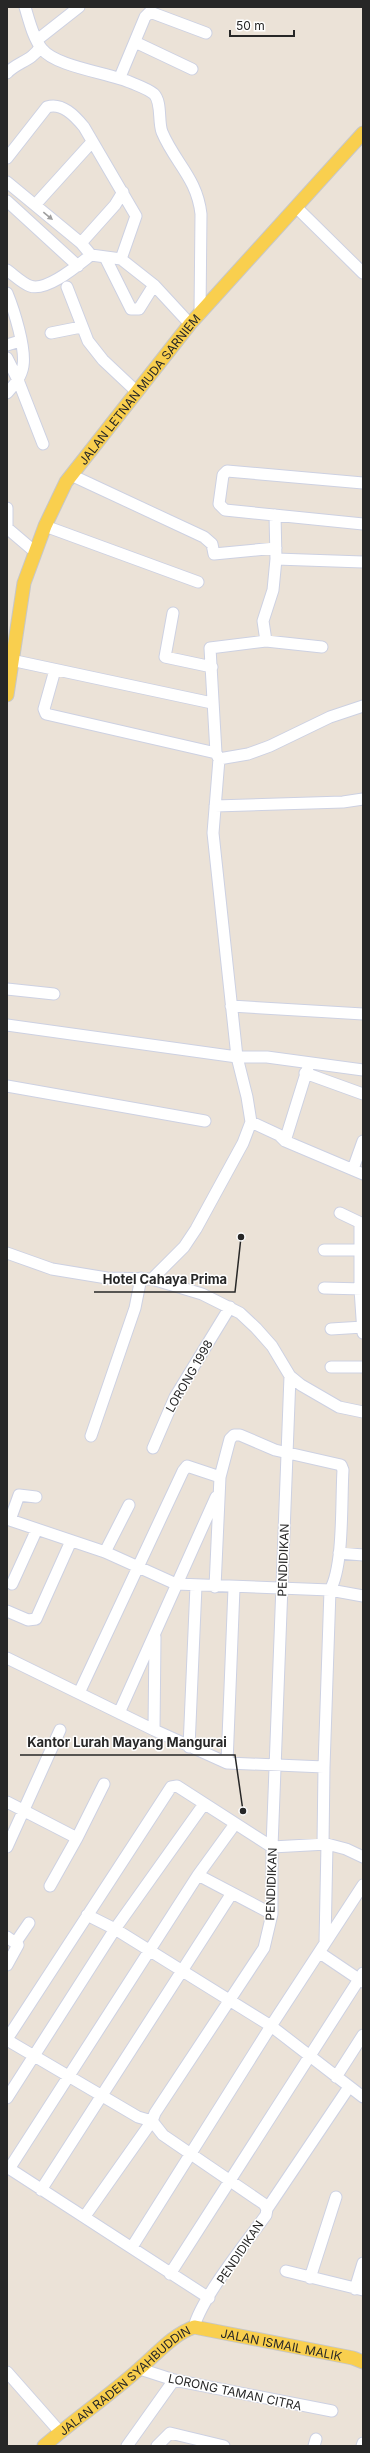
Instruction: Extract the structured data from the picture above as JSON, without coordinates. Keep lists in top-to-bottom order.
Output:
{
  "streets": {
    "main road": ["JALAN LETNAN MUDA SARNIEM", "JALAN ISMAIL MALIK", "JALAN RADEN SYAHBUDDIN"],
    "street": ["LORONG 1998", "PENDIDIKAN", "LORONG TAMAN CITRA"]
  },
  "crossings": [
    ["PENDIDIKAN", "JALAN RADEN SYAHBUDDIN"],
    ["JALAN ISMAIL MALIK", "JALAN RADEN SYAHBUDDIN"],
    ["JALAN RADEN SYAHBUDDIN", "LORONG TAMAN CITRA"]
  ],
  "places": ["Hotel Cahaya Prima", "Kantor Lurah Mayang Mangurai"],
  "scale_bar": "50 m"
}
